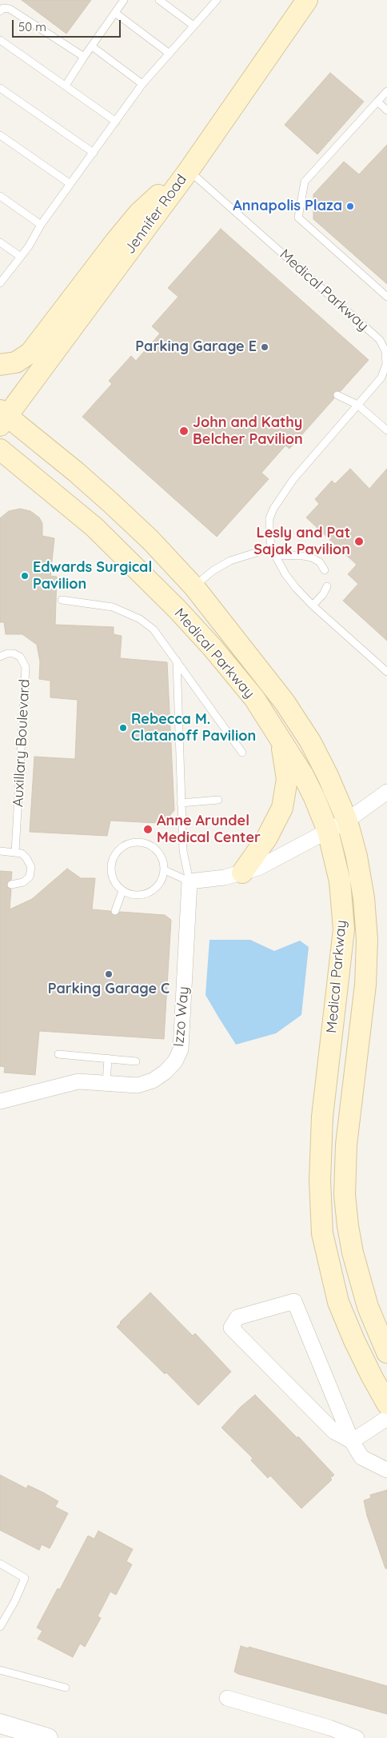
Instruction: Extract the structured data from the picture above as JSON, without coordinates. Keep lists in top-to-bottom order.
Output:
{
  "streets": {
    "main road": ["Jennifer Road", "Medical Parkway"],
    "street": ["Izzo Way"],
    "lane": ["Auxillary Boulevard"]
  },
  "crossings": [
    ["Jennifer Road", "Medical Parkway"]
  ],
  "places": [
    "Annapolis Plaza",
    "Parking Garage E",
    "John and Kathy Belcher Pavilion",
    "Lesly and Pat Sajak Pavilion",
    "Edwards Surgical Pavilion",
    "Rebecca M. Clatanoff Pavilion",
    "Anne Arundel Medical Center",
    "Parking Garage C"
  ],
  "scale_bar": "50 m"
}
